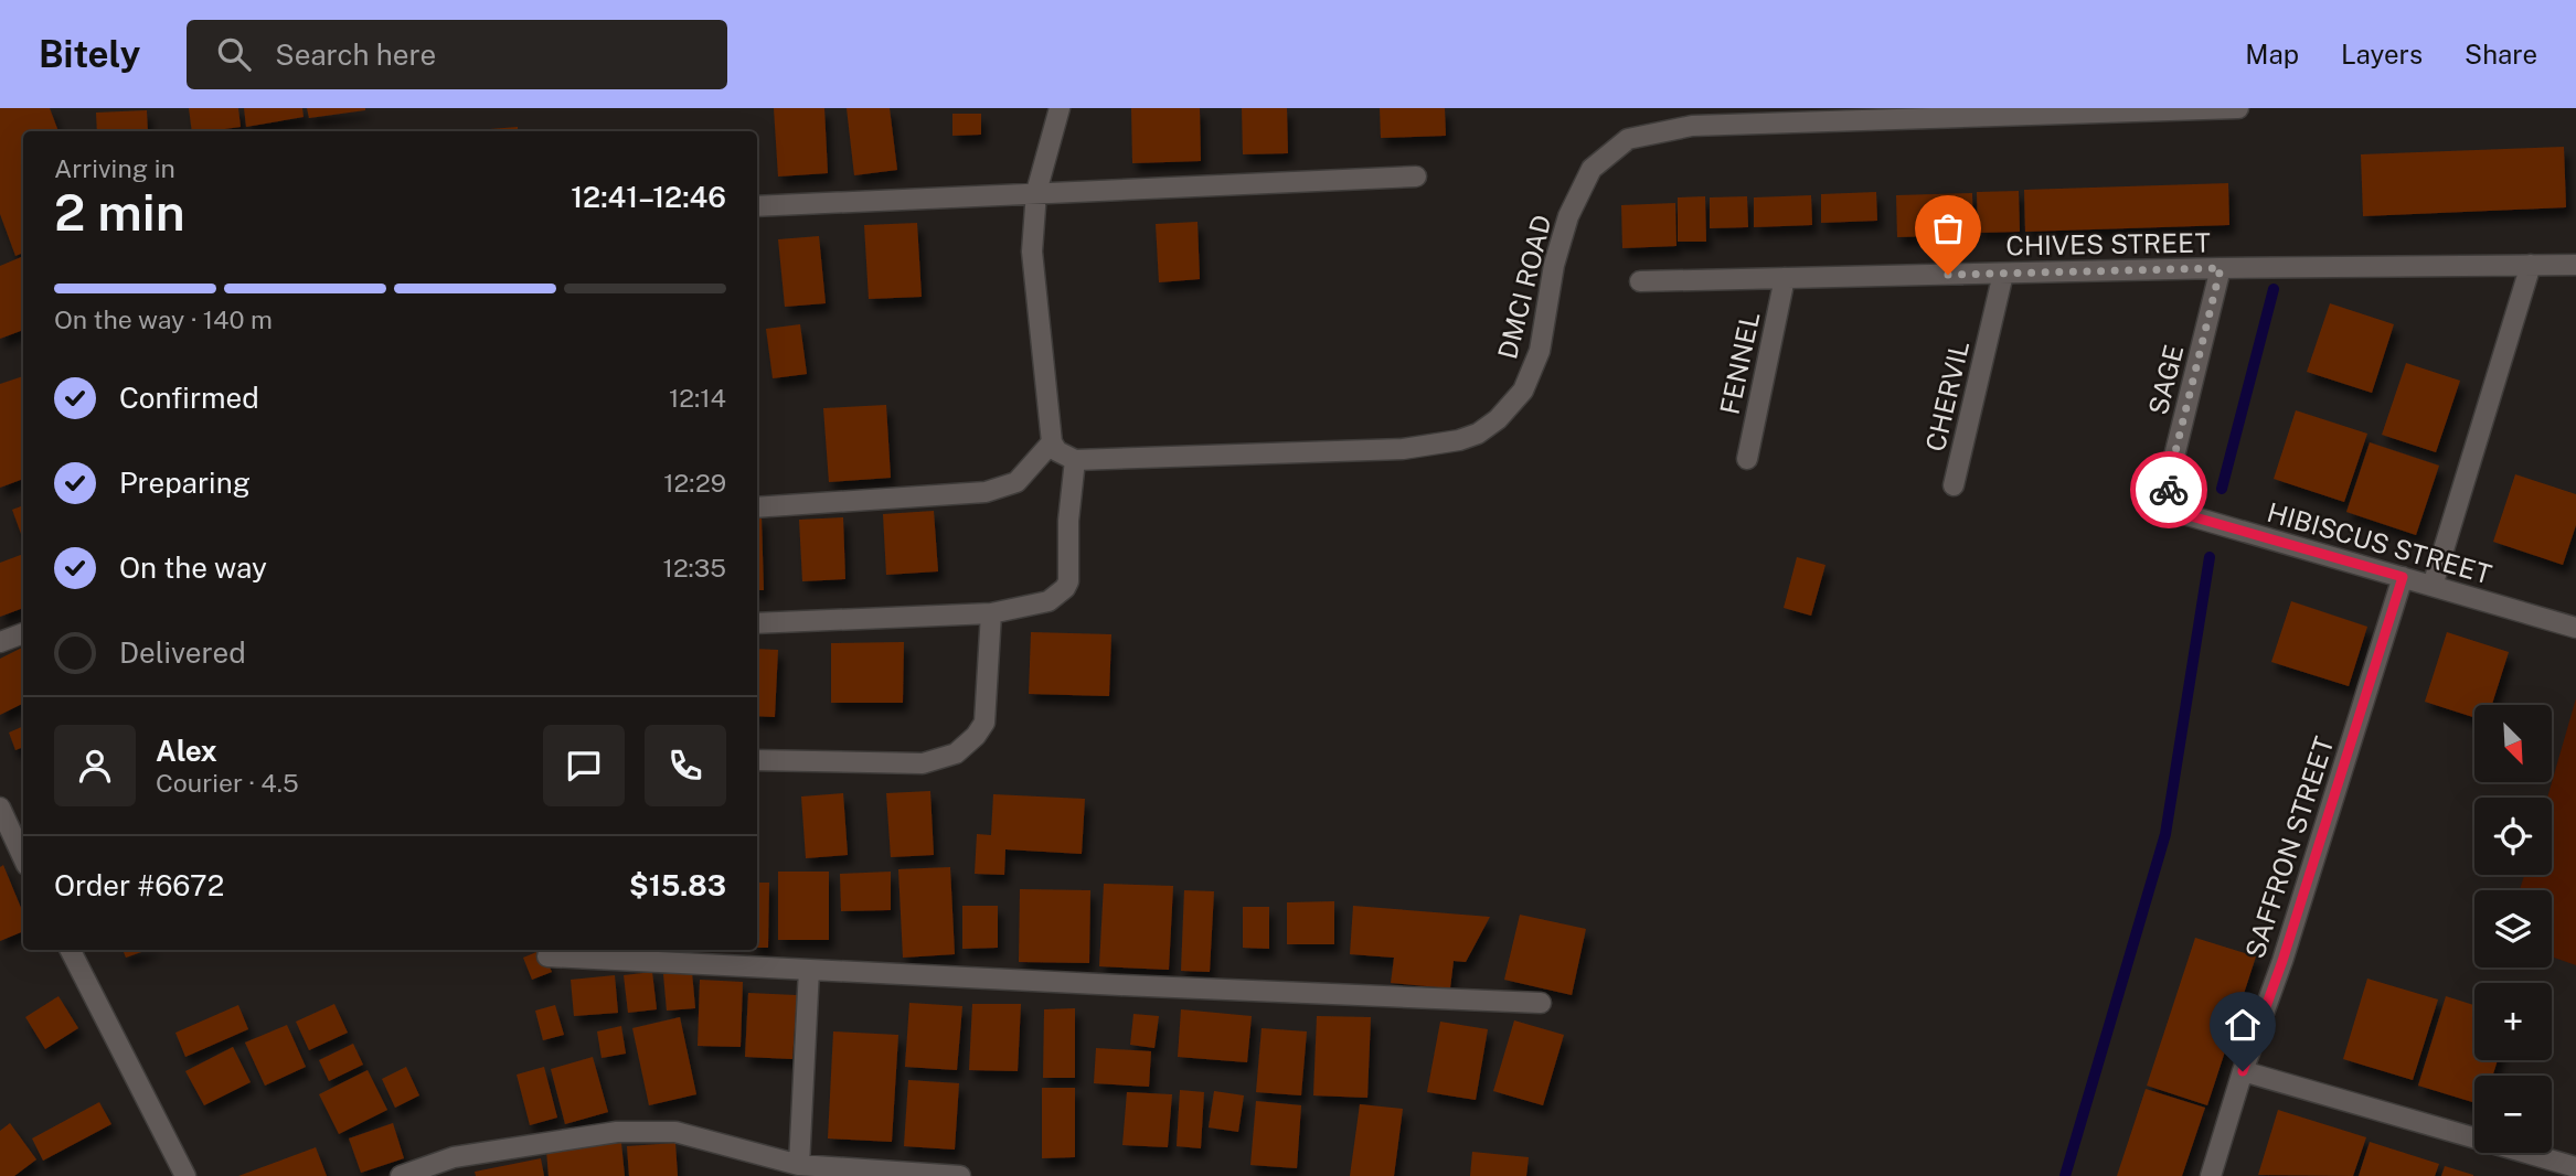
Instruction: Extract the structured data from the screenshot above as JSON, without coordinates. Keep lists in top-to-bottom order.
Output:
{
  "streets": {
    "street": [
      "CHIVES STREET",
      "DMCI ROAD",
      "FENNEL",
      "SAGE",
      "CHERVIL",
      "HIBISCUS STREET",
      "SAFFRON STREET"
    ]
  },
  "crossings": [
    ["CHIVES STREET", "FENNEL"],
    ["CHIVES STREET", "SAGE"],
    ["CHIVES STREET", "CHERVIL"],
    ["SAGE", "HIBISCUS STREET"],
    ["HIBISCUS STREET", "SAFFRON STREET"]
  ],
  "north": "bottom right",
  "page": {
    "header": "Bitely",
    "search": "Search here",
    "nav": ["Map", "Layers", "Share"],
    "heading": ["2 min", "Arriving in", "12:41–12:46"],
    "panel": [
      "Alex",
      "Courier · 4.5",
      "Order #6672",
      "$15.83"
    ],
    "bar": "On the way · 140 m",
    "list": [
      ["Confirmed", "12:14"],
      ["Preparing", "12:29"],
      ["On the way", "12:35"],
      "Delivered"
    ],
    "map_buttons": ["+", "−"]
  }
}
